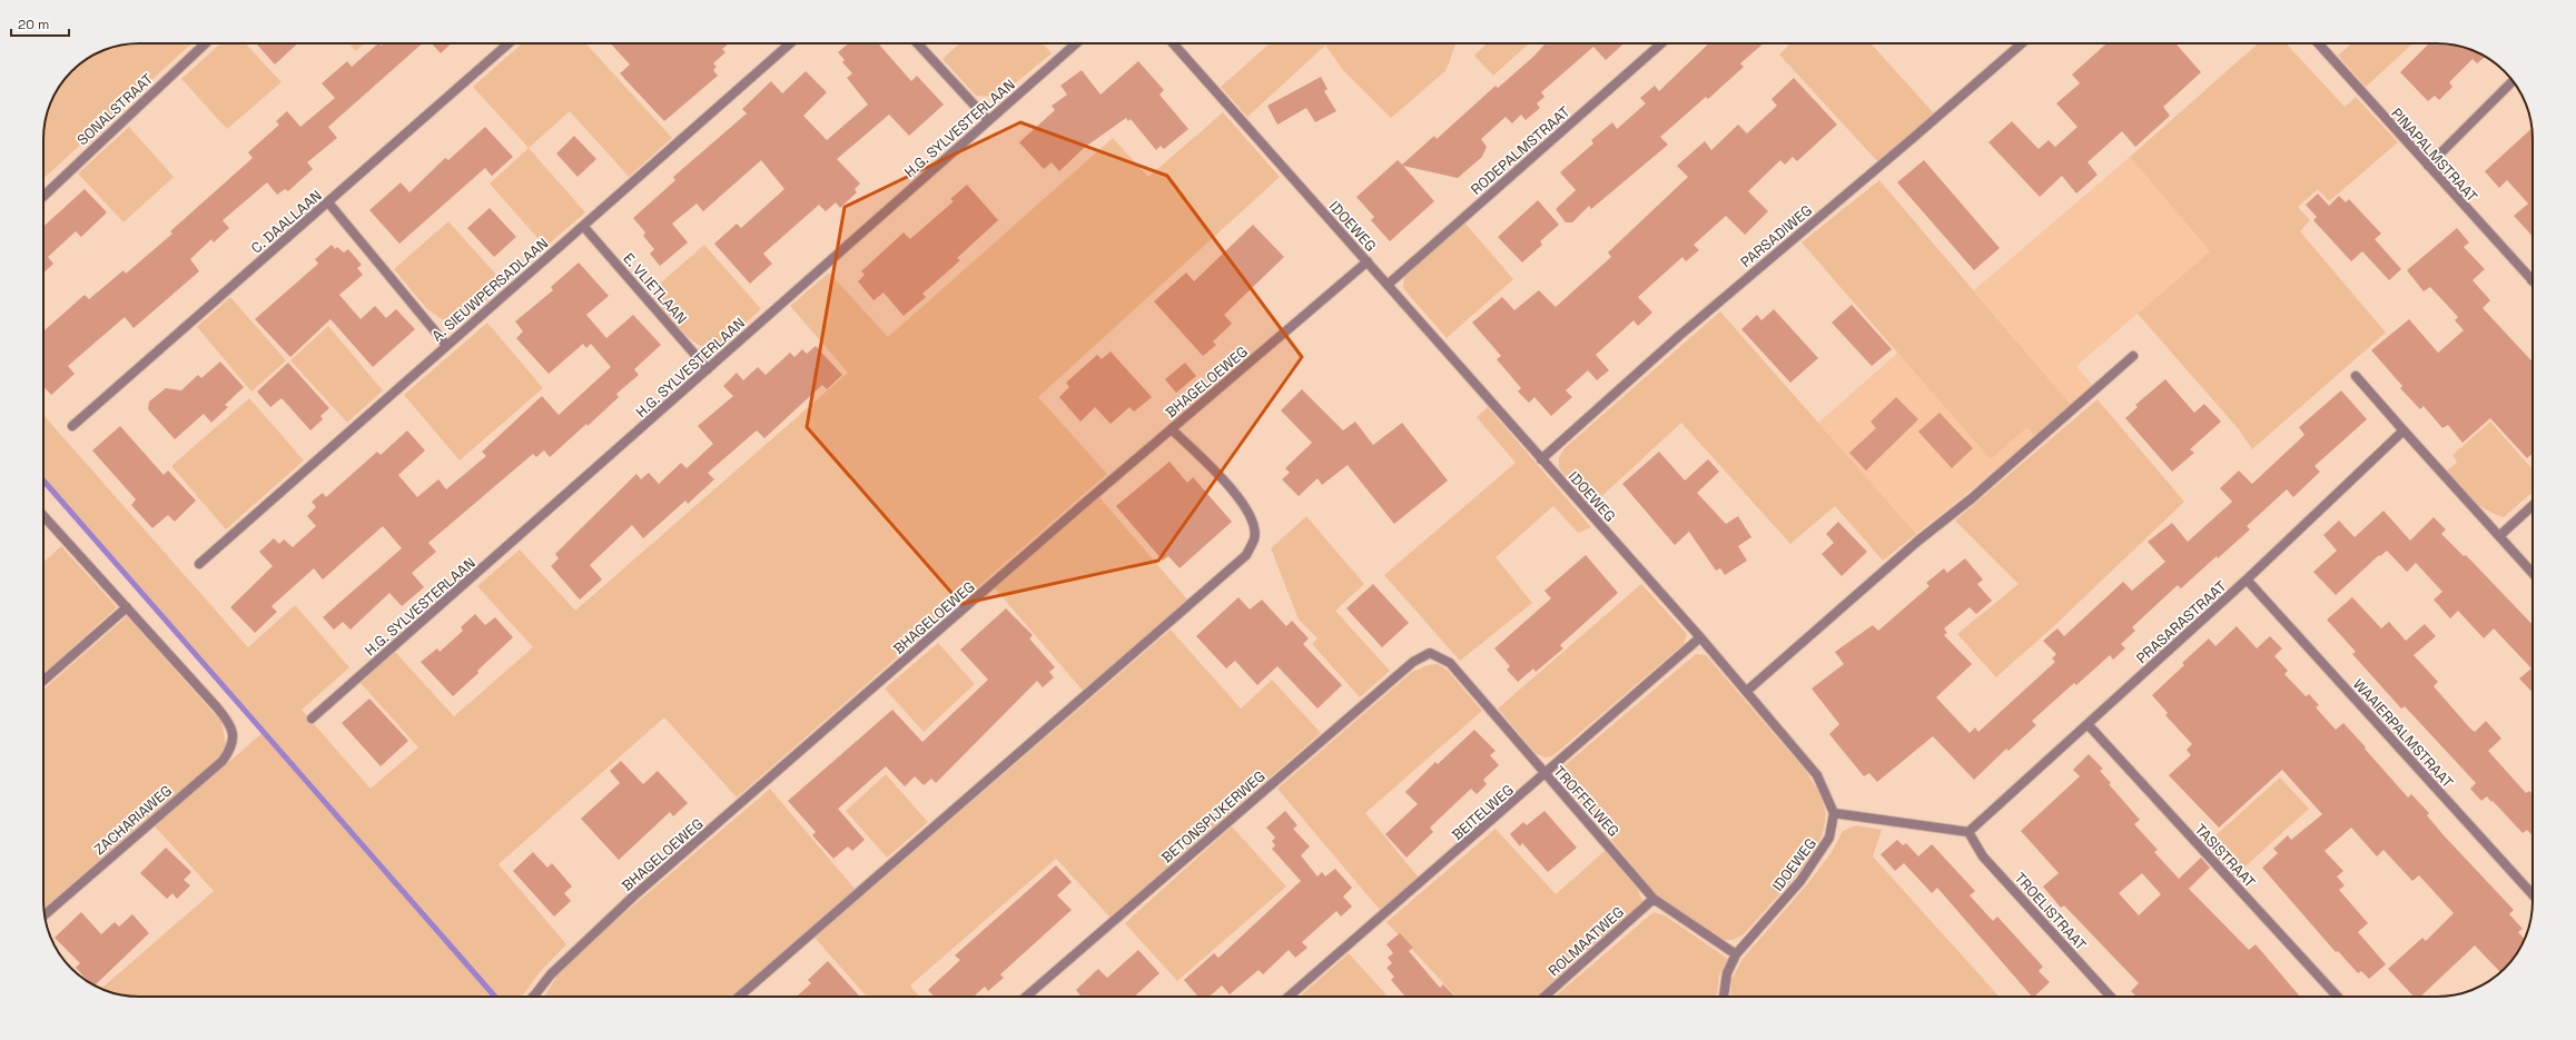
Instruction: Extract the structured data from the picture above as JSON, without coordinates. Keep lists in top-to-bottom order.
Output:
{
  "streets": {
    "street": [
      "SONALSTRAAT",
      "H.G. SYLVESTERLAAN",
      "RODEPALMSTRAAT",
      "PINAPALMSTRAAT",
      "C. DAALLAAN",
      "IDOEWEG",
      "PARSADIWEG",
      "E. VLIETLAAN",
      "A. SIEUWPERSADLAAN",
      "BHAGELOEWEG",
      "PRASARASTRAAT",
      "WAAIERPALMSTRAAT",
      "TROFFELWEG",
      "BEITELWEG",
      "BETONSPIJKERWEG",
      "ZACHARIAWEG",
      "TASISTRAAT",
      "TROELISTRAAT",
      "ROLMAATWEG"
    ]
  },
  "crossings": [
    ["H.G. SYLVESTERLAAN", "E. VLIETLAAN"],
    ["RODEPALMSTRAAT", "IDOEWEG"],
    ["IDOEWEG", "PARSADIWEG"],
    ["IDOEWEG", "BHAGELOEWEG"],
    ["IDOEWEG", "TROFFELWEG"],
    ["IDOEWEG", "BEITELWEG"],
    ["E. VLIETLAAN", "A. SIEUWPERSADLAAN"],
    ["PRASARASTRAAT", "WAAIERPALMSTRAAT"],
    ["PRASARASTRAAT", "TASISTRAAT"],
    ["PRASARASTRAAT", "TROELISTRAAT"],
    ["TROFFELWEG", "BEITELWEG"],
    ["TROFFELWEG", "BETONSPIJKERWEG"],
    ["TROFFELWEG", "ROLMAATWEG"]
  ],
  "scale_bar": "20 m"
}
